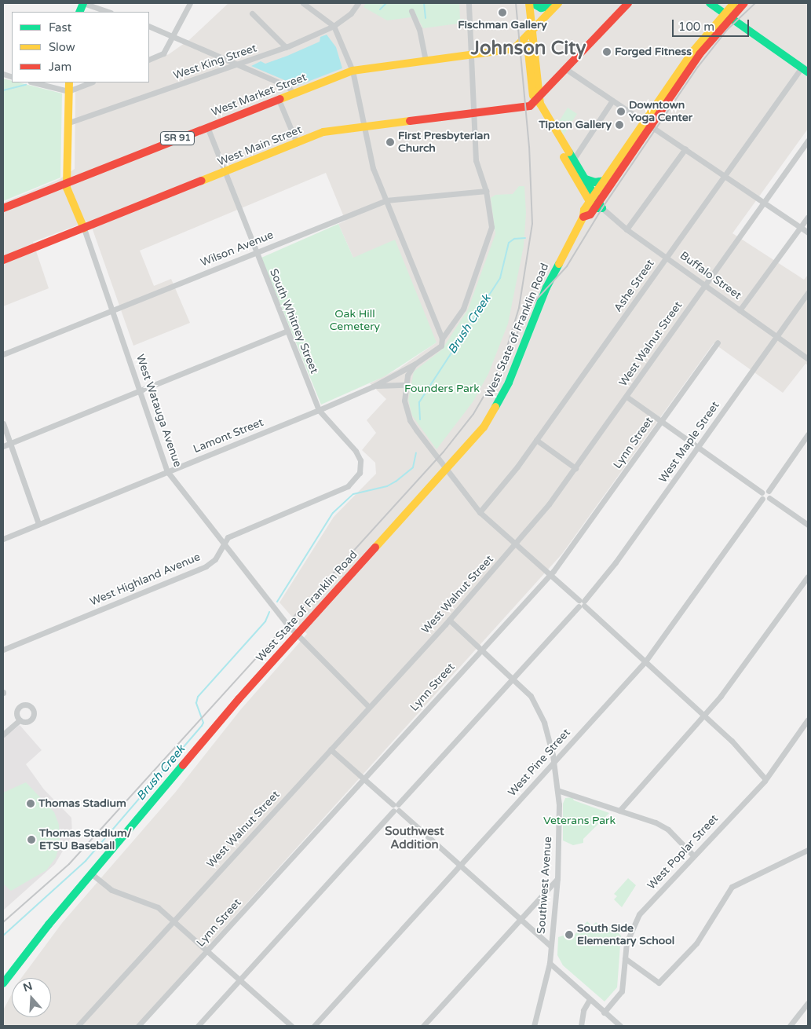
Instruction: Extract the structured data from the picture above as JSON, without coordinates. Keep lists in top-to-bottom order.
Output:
{
  "streets": {
    "main road": [
      "West Market Street",
      "SR 91",
      "West Main Street",
      "Buffalo Street",
      "West State of Franklin Road",
      "West Watauga Avenue"
    ],
    "street": [
      "West King Street",
      "Wilson Avenue",
      "Ashe Street",
      "South Whitney Street",
      "West Walnut Street",
      "Lamont Street",
      "West Maple Street",
      "Lynn Street",
      "West Highland Avenue",
      "West Pine Street",
      "West Poplar Street",
      "Southwest Avenue"
    ]
  },
  "crossings": [
    ["West King Street", "West Watauga Avenue"],
    ["West Market Street", "SR 91"],
    ["West Market Street", "Buffalo Street"],
    ["West Market Street", "South Whitney Street"],
    ["West Market Street", "West Watauga Avenue"],
    ["West Market Street", "Lamont Street"],
    ["SR 91", "Buffalo Street"],
    ["West Main Street", "Buffalo Street"],
    ["West Main Street", "South Whitney Street"],
    ["West Main Street", "West Watauga Avenue"],
    ["West Main Street", "Lamont Street"],
    ["Wilson Avenue", "South Whitney Street"],
    ["Wilson Avenue", "West Watauga Avenue"],
    ["Wilson Avenue", "Lamont Street"],
    ["Buffalo Street", "Ashe Street"],
    ["Buffalo Street", "West State of Franklin Road"],
    ["Buffalo Street", "West Walnut Street"],
    ["Buffalo Street", "West Maple Street"],
    ["South Whitney Street", "Lamont Street"],
    ["South Whitney Street", "West Highland Avenue"],
    ["West State of Franklin Road", "West Watauga Avenue"],
    ["West Walnut Street", "West Watauga Avenue"],
    ["West Walnut Street", "Southwest Avenue"],
    ["West Watauga Avenue", "Lamont Street"],
    ["West Watauga Avenue", "West Highland Avenue"],
    ["West Maple Street", "Southwest Avenue"],
    ["Lynn Street", "Southwest Avenue"],
    ["West Pine Street", "Southwest Avenue"]
  ],
  "districts": ["Johnson City", "Southwest Addition"],
  "water": ["Brush Creek"],
  "parks": ["Oak Hill Cemetery", "Founders Park", "Veterans Park"],
  "places": [
    "Fischman Gallery",
    "Forged Fitness",
    "Downtown Yoga Center",
    "Tipton Gallery",
    "First Presbyterian Church",
    "Thomas Stadium",
    "Thomas Stadium/ ETSU Baseball",
    "South Side Elementary School"
  ],
  "legend": ["Fast", "Slow", "Jam"],
  "scale_bar": "100 m",
  "north": "top"
}
